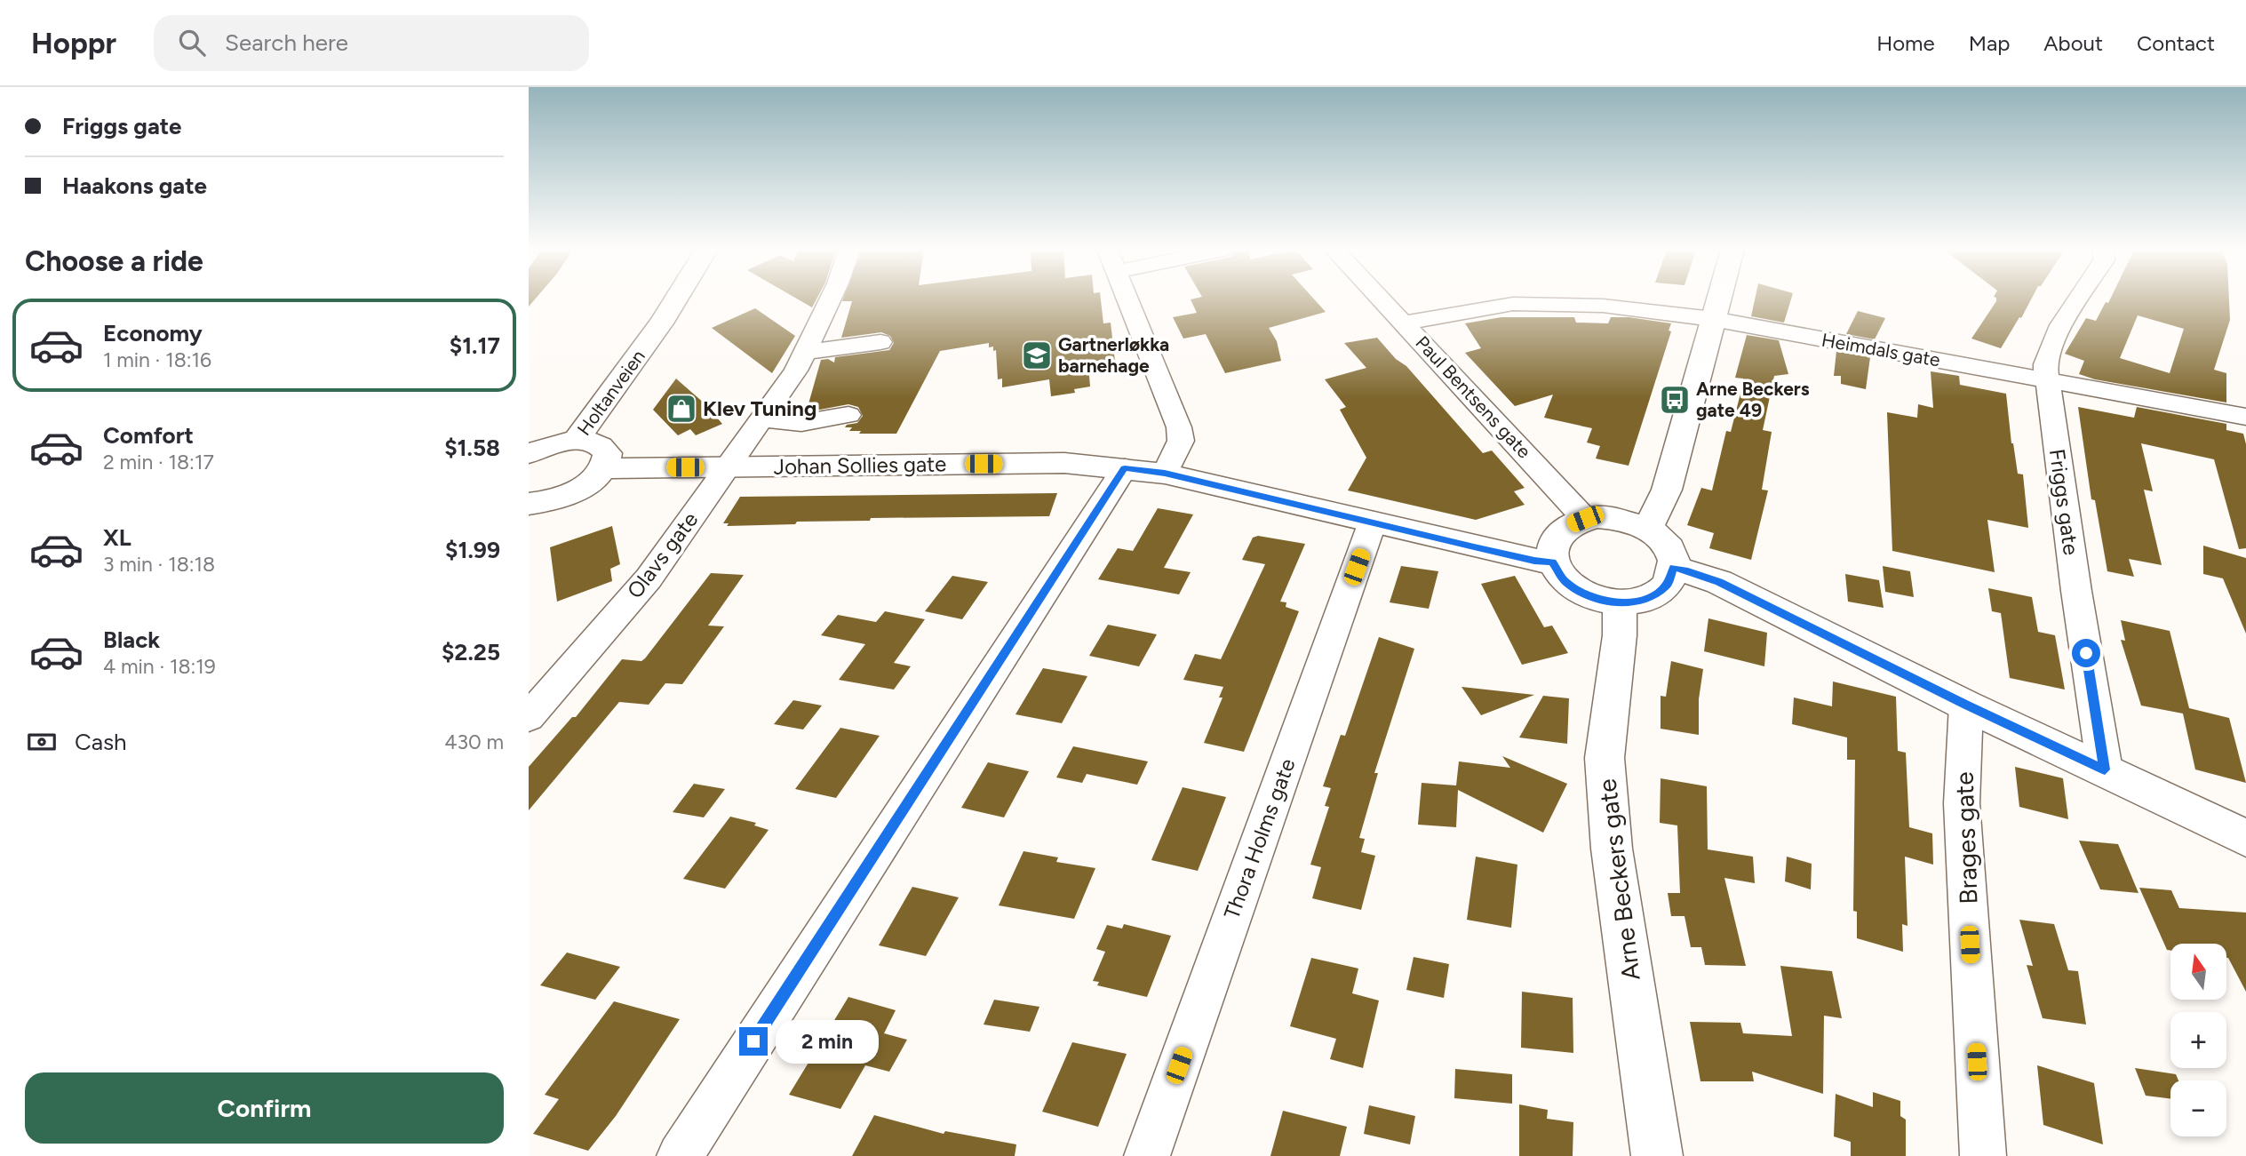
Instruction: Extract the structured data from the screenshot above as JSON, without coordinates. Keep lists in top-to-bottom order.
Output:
{
  "streets": {
    "main road": ["Holtanveien", "Johan Sollies gate", "Arne Beckers gate"],
    "street": [
      "Heimdals gate",
      "Paul Bentsens gate",
      "Friggs gate",
      "Olavs gate",
      "Brages gate",
      "Thora Holms gate"
    ]
  },
  "crossings": [
    ["Heimdals gate", "Paul Bentsens gate"],
    ["Heimdals gate", "Friggs gate"],
    ["Holtanveien", "Johan Sollies gate"],
    ["Paul Bentsens gate", "Johan Sollies gate"],
    ["Paul Bentsens gate", "Arne Beckers gate"],
    ["Johan Sollies gate", "Olavs gate"],
    ["Johan Sollies gate", "Thora Holms gate"],
    ["Johan Sollies gate", "Arne Beckers gate"]
  ],
  "places": {
    "school or university": ["Gartnerløkka barnehage"],
    "bus stop": ["Arne Beckers gate 49"],
    "shop": ["Klev Tuning"]
  },
  "north": "top",
  "page": {
    "header": "Hoppr",
    "search": "Search here",
    "nav": [
      "Home",
      "Map",
      "About",
      "Contact"
    ],
    "banner": ["Friggs gate", "Haakons gate"],
    "heading": "Choose a ride",
    "list": [
      {
        "name": "Economy",
        "note": "1 min · 18:16",
        "value": "$1.17"
      },
      {
        "name": "Comfort",
        "note": "2 min · 18:17",
        "value": "$1.58"
      },
      {
        "name": "XL",
        "note": "3 min · 18:18",
        "value": "$1.99"
      },
      {
        "name": "Black",
        "note": "4 min · 18:19",
        "value": "$2.25"
      }
    ],
    "pay": ["Cash", "430 m"],
    "map_buttons": ["+", "−"],
    "bubble": "2 min",
    "buttons": "Confirm"
  }
}
